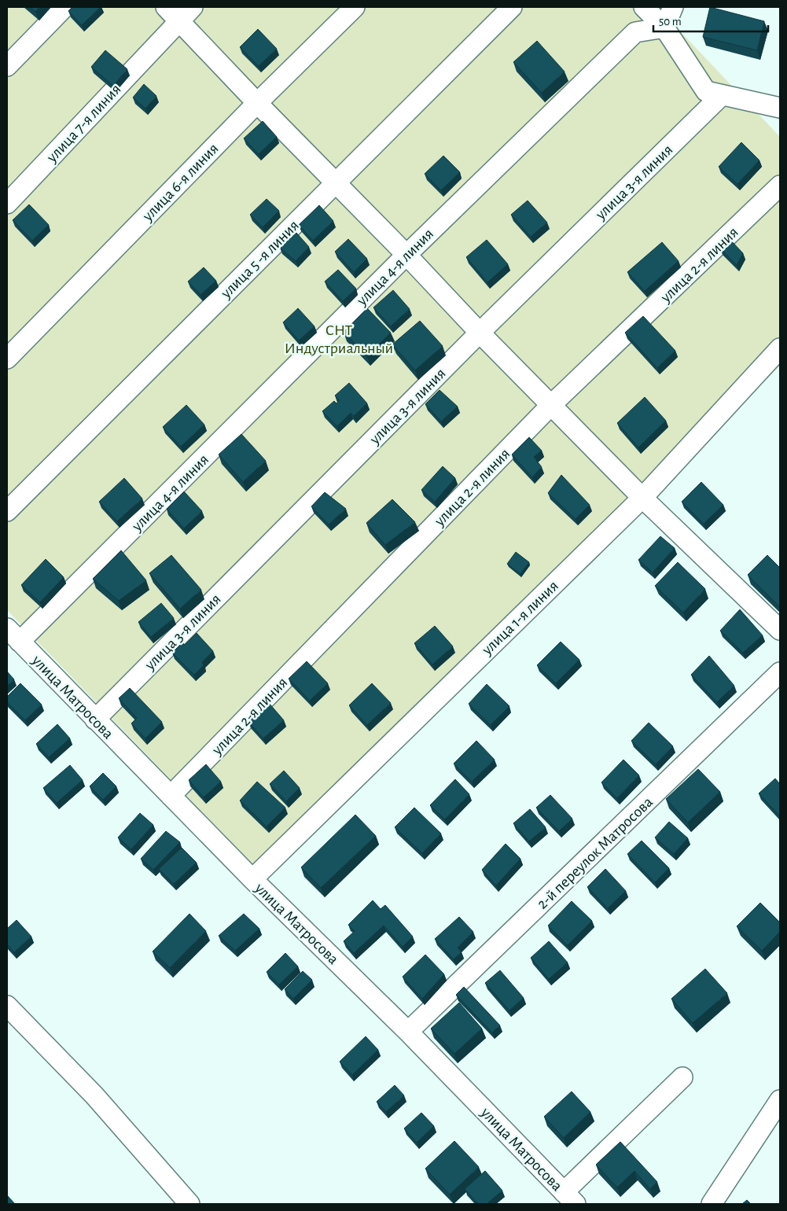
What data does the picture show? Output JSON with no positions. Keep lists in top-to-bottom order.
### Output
{
  "streets": {
    "street": [
      "улица 7-я линия",
      "улица 6-я линия",
      "улица 3-я линия",
      "улица 5 -я линия",
      "улица 2-я линия",
      "улица 4-я линия",
      "улица 1-я линия",
      "улица Матросова",
      "2-й переулок Матросова"
    ]
  },
  "crossings": [
    ["улица 3-я линия", "улица Матросова"],
    ["улица 2-я линия", "улица Матросова"],
    ["улица 4-я линия", "улица Матросова"],
    ["улица 1-я линия", "улица Матросова"],
    ["улица Матросова", "2-й переулок Матросова"]
  ],
  "parks": ["СНТ Индустриальный"],
  "scale_bar": "50 m"
}
